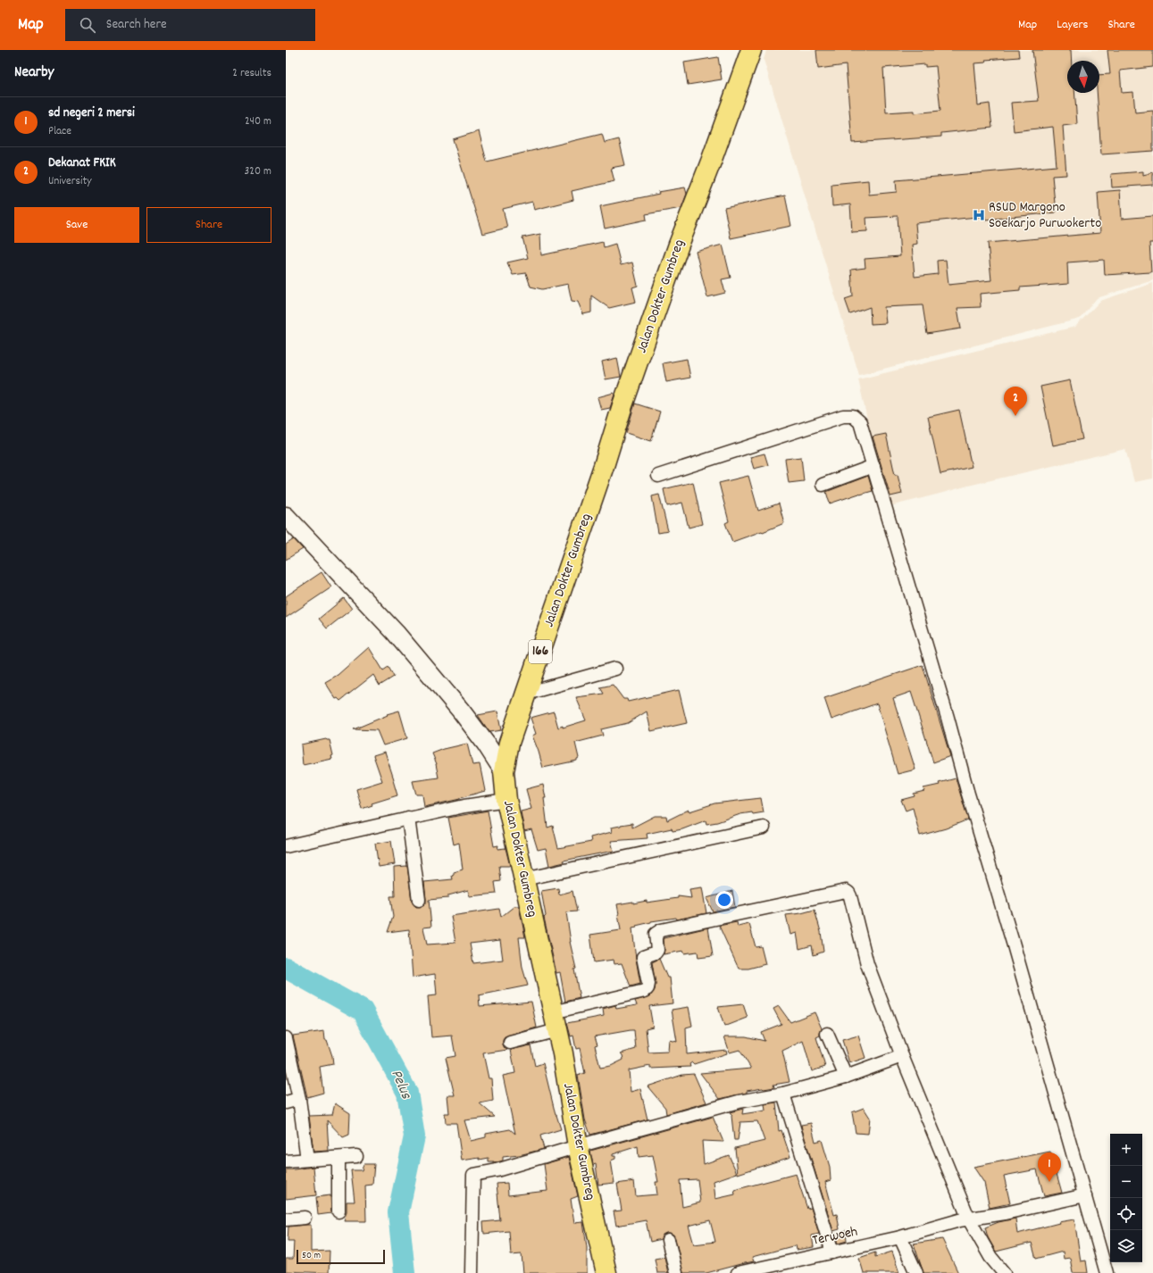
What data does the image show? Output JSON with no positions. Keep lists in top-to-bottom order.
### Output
{
  "streets": {
    "main road": ["Jalan Dokter Gumbreg", "166"],
    "street": ["Terwoeh"]
  },
  "water": ["Pelus"],
  "places": {
    "hospital": ["RSUD Margono Soekarjo Purwokerto"]
  },
  "scale_bar": "50 m",
  "north": "bottom",
  "page": {
    "header": "Map",
    "search": "Search here",
    "nav": ["Map", "Layers", "Share"],
    "heading": ["Nearby", "2 results"],
    "list": [
      {
        "mark": "1",
        "name": "sd negeri 2 mersi",
        "note": "Place",
        "value": "240 m"
      },
      {
        "mark": "2",
        "name": "Dekanat FKIK",
        "note": "University",
        "value": "320 m"
      }
    ],
    "buttons": ["Save", "Share"],
    "pins": ["2", "1"],
    "map_buttons": ["+", "−"],
    "scale": "50 m"
  }
}
